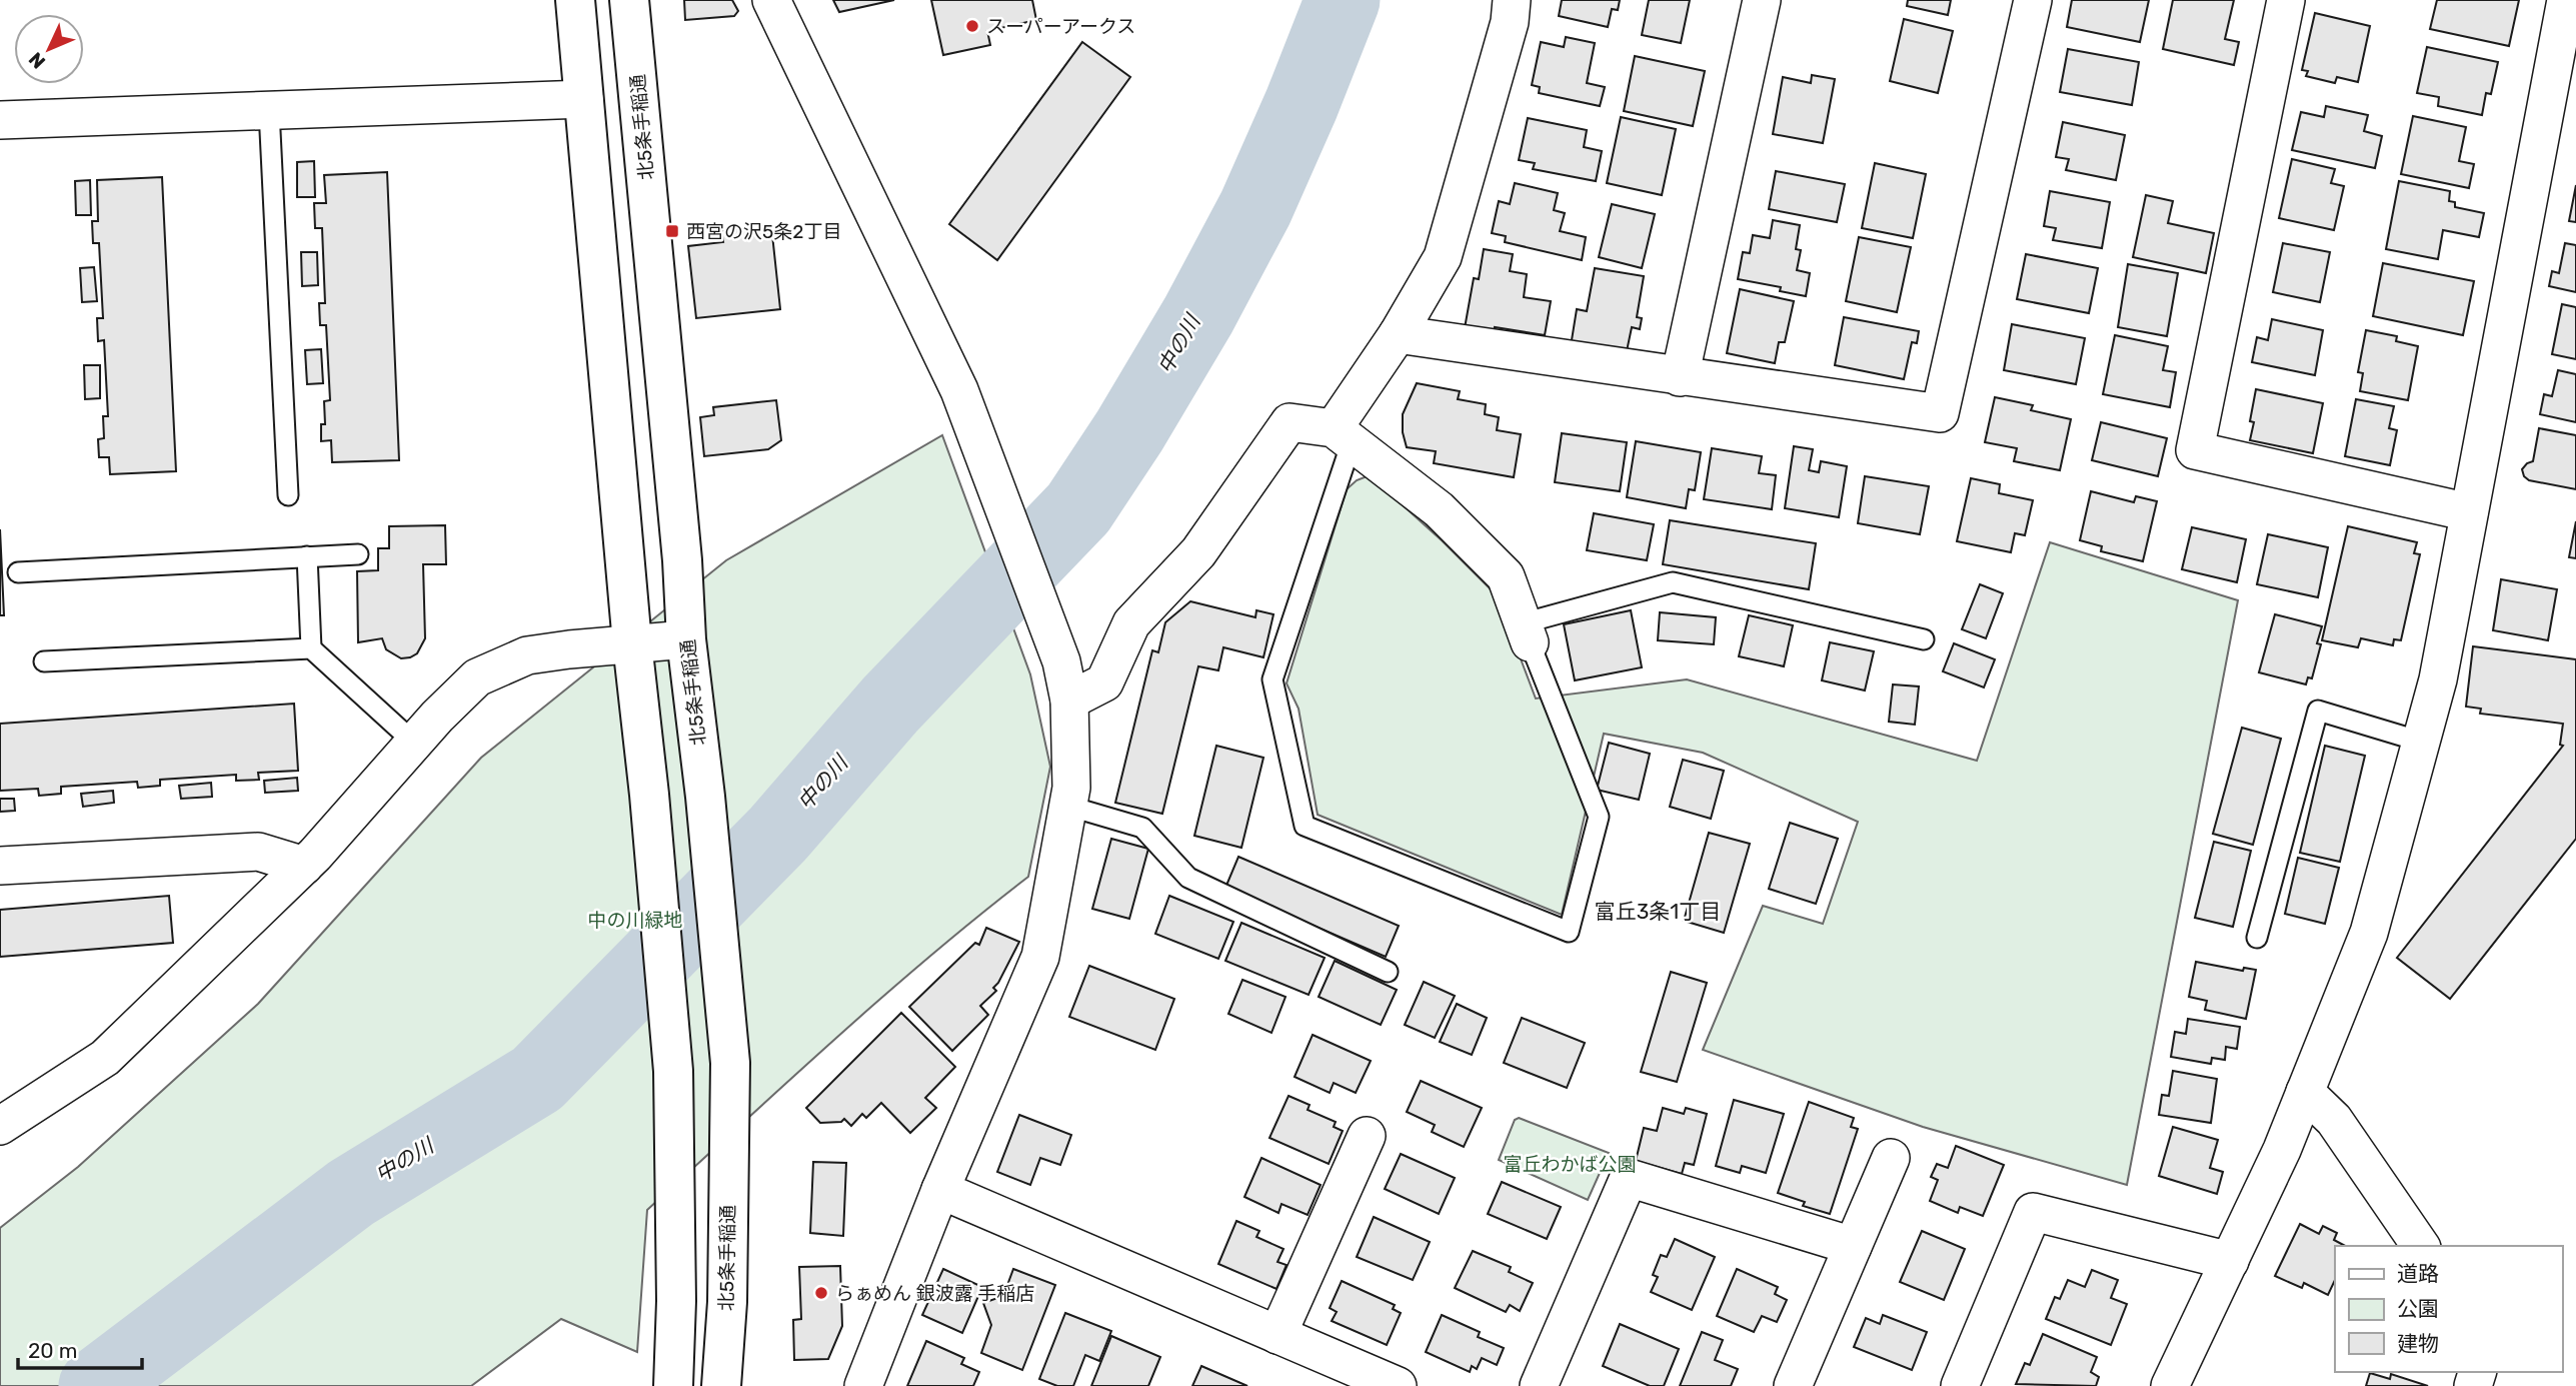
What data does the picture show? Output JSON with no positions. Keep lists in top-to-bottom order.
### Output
{
  "streets": {
    "highway": ["北5条手稲通"]
  },
  "districts": ["富丘3条1丁目"],
  "water": ["中の川"],
  "parks": ["中の川緑地", "富丘わかば公園"],
  "places": {
    "other": ["スーパーアークス", "らぁめん 銀波露 手稲店"],
    "transit": ["西宮の沢5条2丁目"]
  },
  "legend": ["道路", "公園", "建物"],
  "scale_bar": "20 m",
  "north": "bottom left"
}
